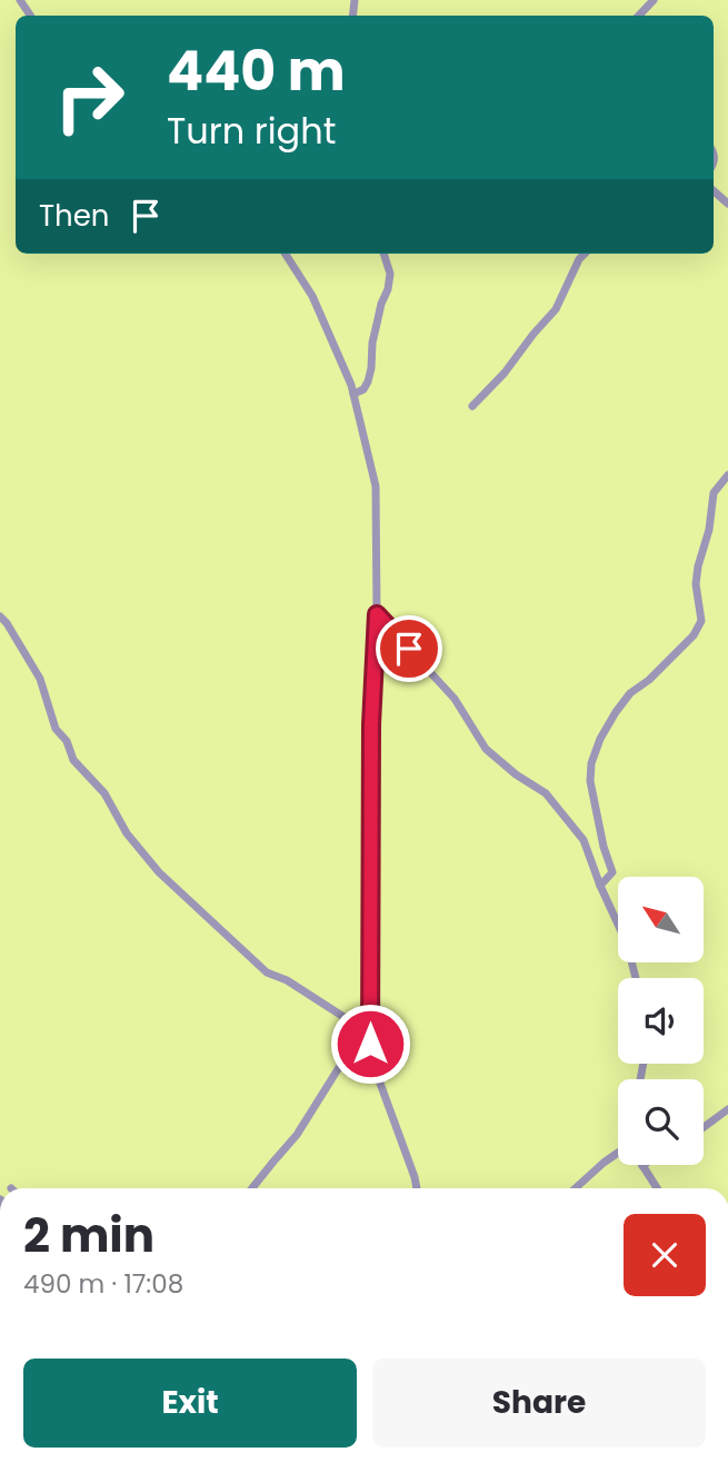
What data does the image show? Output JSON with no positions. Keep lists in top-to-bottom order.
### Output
{
  "north": "top left",
  "page": {
    "turn": ["440 m", "Turn right"],
    "then": "Then",
    "heading": ["2 min", "490 m · 17:08"],
    "buttons": ["Exit", "Share"]
  }
}
